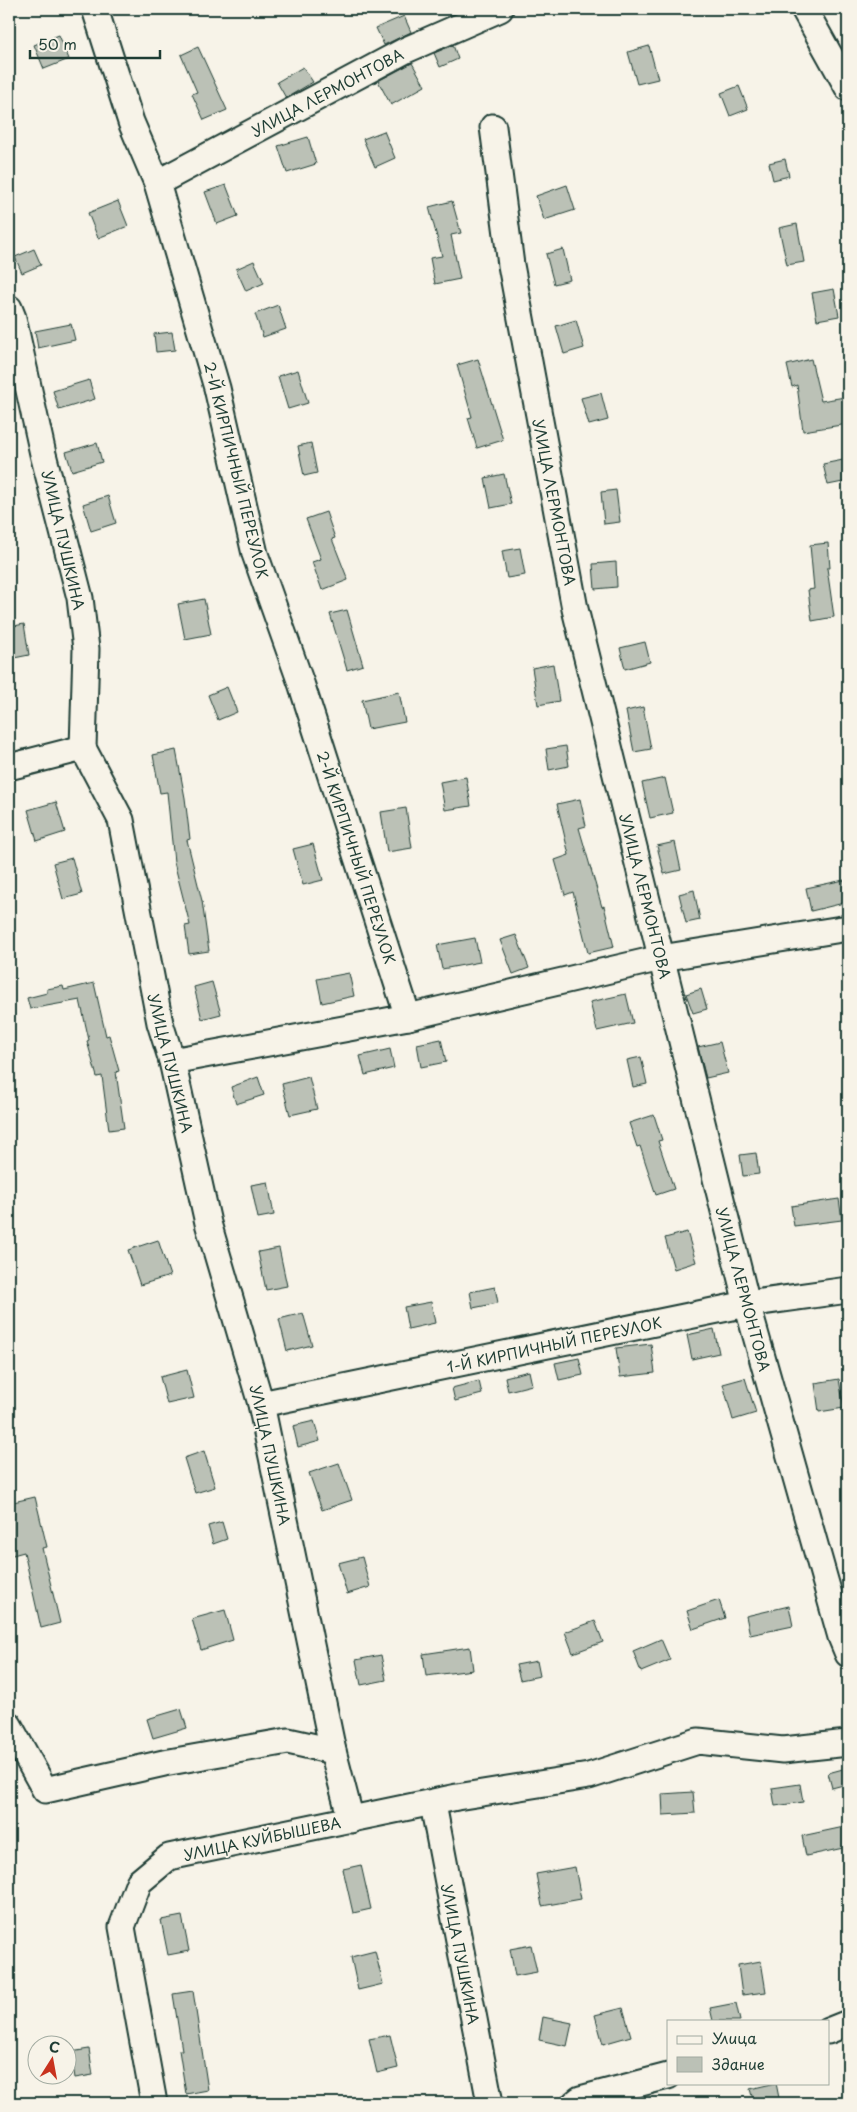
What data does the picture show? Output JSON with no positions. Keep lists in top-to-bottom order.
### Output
{
  "streets": {
    "street": [
      "УЛИЦА ЛЕРМОНТОВА",
      "2-Й КИРПИЧНЫЙ ПЕРЕУЛОК",
      "УЛИЦА ПУШКИНА",
      "1-Й КИРПИЧНЫЙ ПЕРЕУЛОК",
      "УЛИЦА КУЙБЫШЕВА"
    ]
  },
  "crossings": [
    ["УЛИЦА ЛЕРМОНТОВА", "2-Й КИРПИЧНЫЙ ПЕРЕУЛОК"],
    ["УЛИЦА ЛЕРМОНТОВА", "1-Й КИРПИЧНЫЙ ПЕРЕУЛОК"],
    ["УЛИЦА ПУШКИНА", "1-Й КИРПИЧНЫЙ ПЕРЕУЛОК"],
    ["УЛИЦА ПУШКИНА", "УЛИЦА КУЙБЫШЕВА"]
  ],
  "legend": ["Улица", "Здание"],
  "scale_bar": "50 m",
  "north": "top"
}
